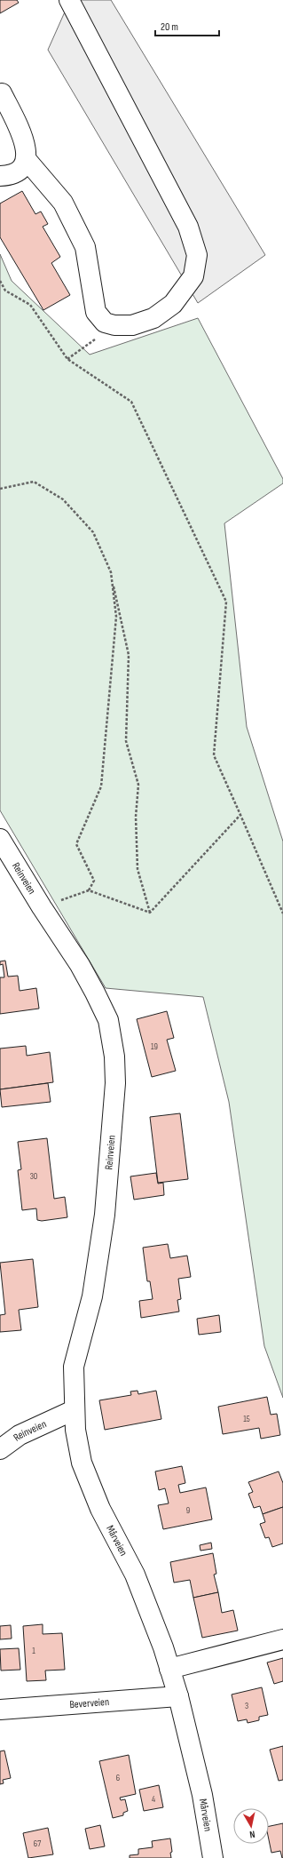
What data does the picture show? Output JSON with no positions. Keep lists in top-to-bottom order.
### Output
{
  "streets": {
    "street": ["Reinveien", "Mårveien", "Beverveien"]
  },
  "crossings": [
    ["Reinveien", "Mårveien"],
    ["Mårveien", "Beverveien"]
  ],
  "house_numbers": [
    "19",
    "30",
    "15",
    "9",
    "1",
    "3",
    "6",
    "4",
    "67"
  ],
  "scale_bar": "20 m",
  "north": "bottom"
}
